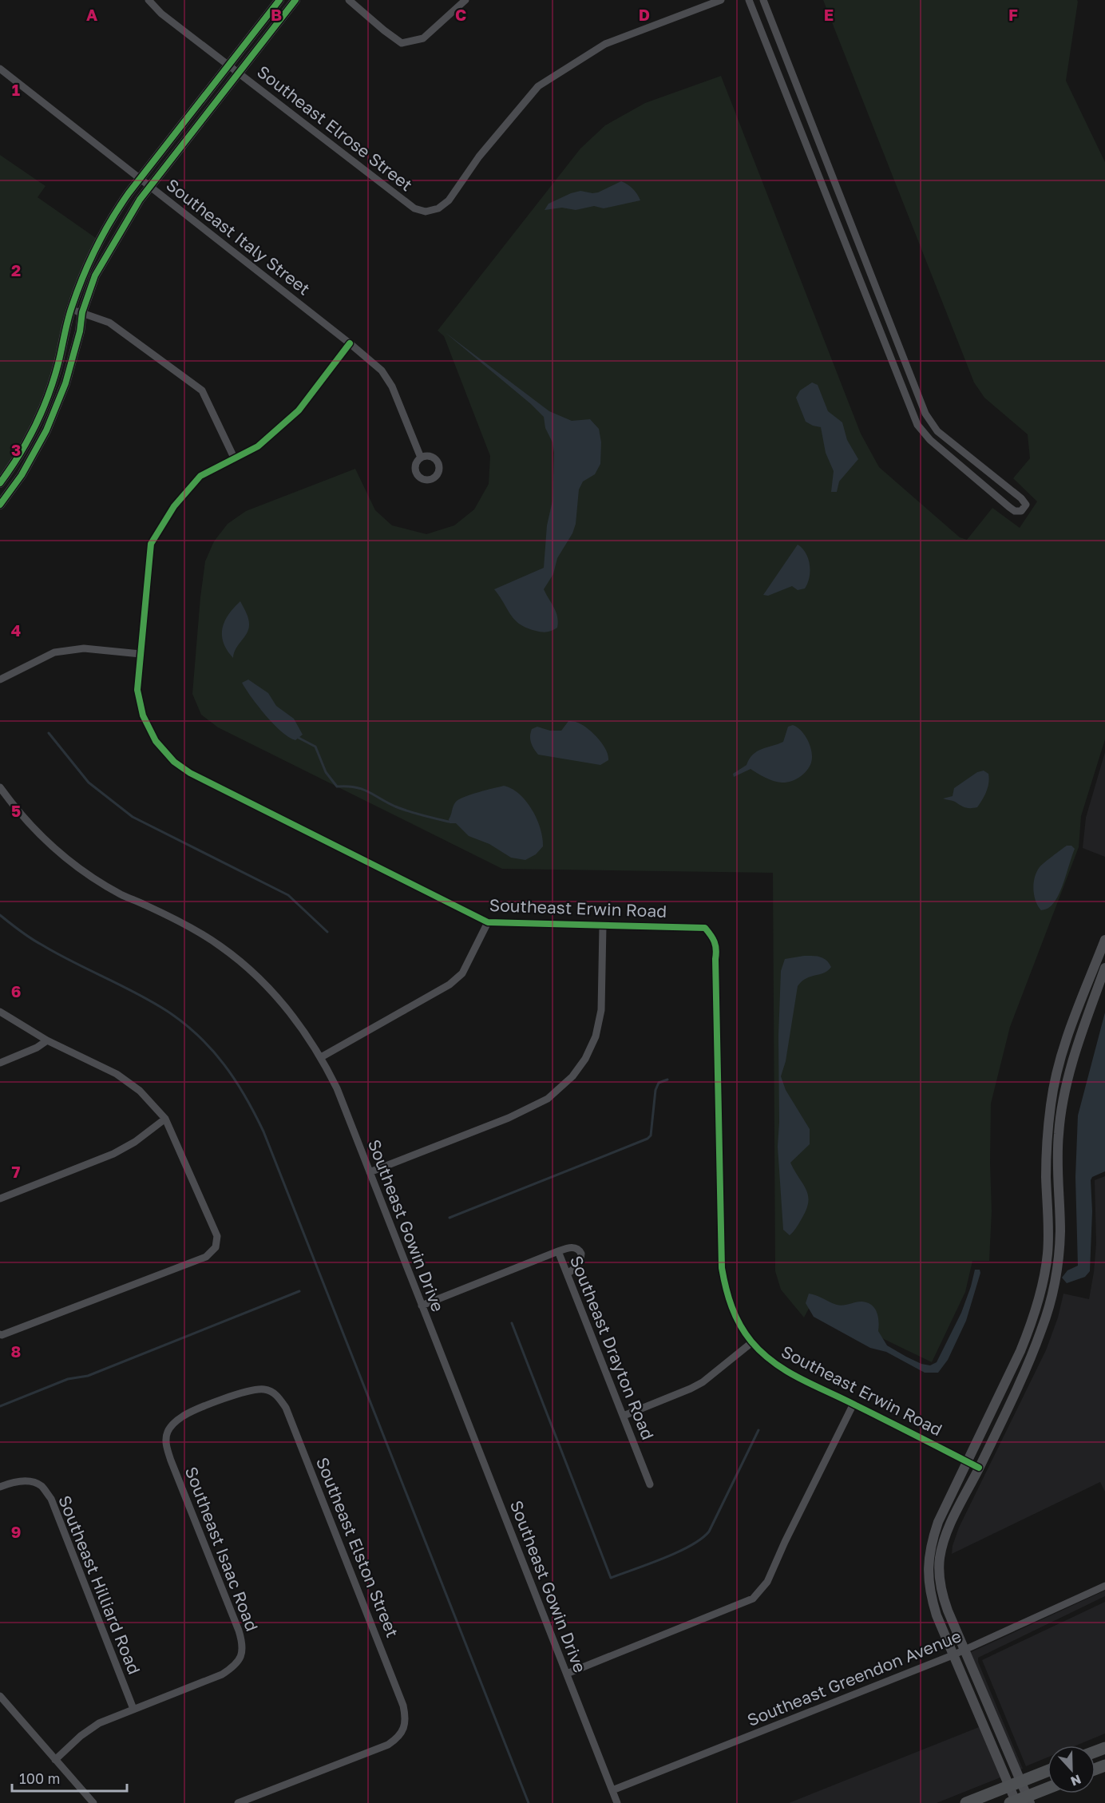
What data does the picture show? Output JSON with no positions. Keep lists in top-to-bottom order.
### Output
{
  "streets": {
    "street": [
      "Southeast Elrose Street",
      "Southeast Italy Street",
      "Southeast Erwin Road",
      "Southeast Gowin Drive",
      "Southeast Drayton Road",
      "Southeast Elston Street",
      "Southeast Isaac Road",
      "Southeast Hilliard Road",
      "Southeast Greendon Avenue"
    ]
  },
  "crossings": [
    ["Southeast Italy Street", "Southeast Erwin Road"],
    ["Southeast Gowin Drive", "Southeast Drayton Road"],
    ["Southeast Gowin Drive", "Southeast Greendon Avenue"],
    ["Southeast Elston Street", "Southeast Isaac Road"],
    ["Southeast Isaac Road", "Southeast Hilliard Road"]
  ],
  "scale_bar": "100 m",
  "north": "bottom",
  "grid": {
    "columns": [
      "A",
      "B",
      "C",
      "D",
      "E",
      "F"
    ],
    "rows": [
      "1",
      "2",
      "3",
      "4",
      "5",
      "6",
      "7",
      "8",
      "9"
    ]
  }
}
